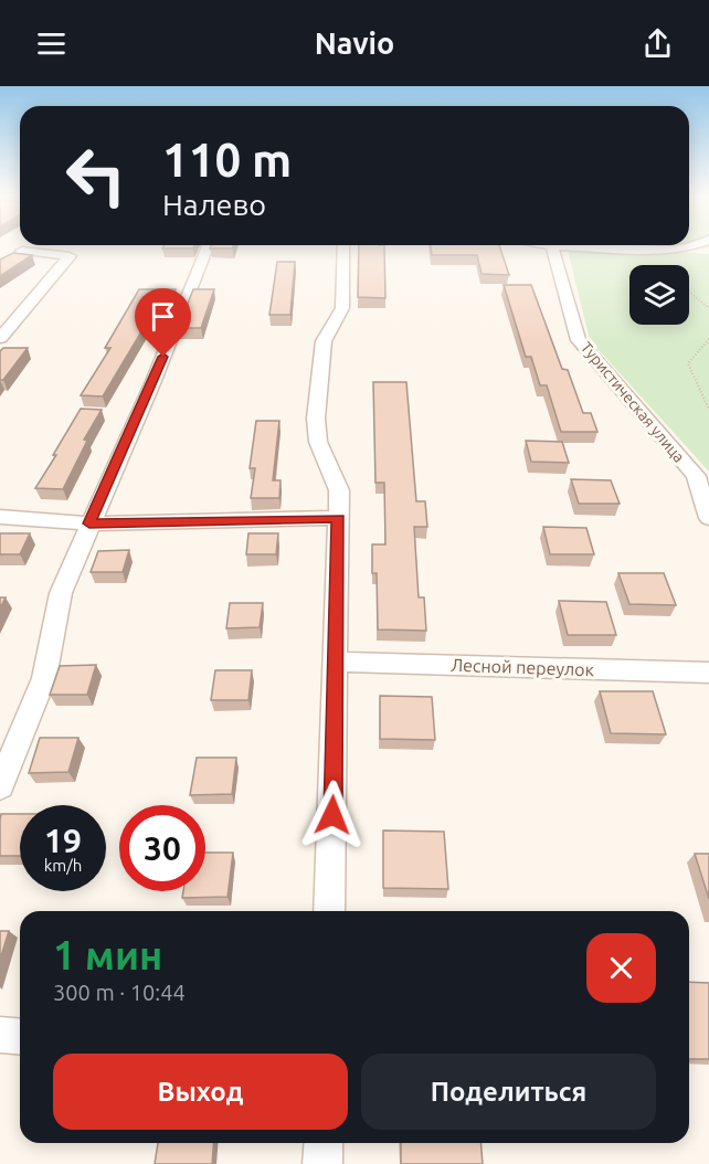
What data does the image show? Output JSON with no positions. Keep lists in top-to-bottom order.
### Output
{
  "streets": {
    "street": ["Туристическая улица", "Лесной переулок"]
  },
  "page": {
    "header": "Navio",
    "turn": ["110 m", "Налево"],
    "speed": "19 km/h",
    "limit": "30",
    "heading": ["1 мин", "300 m · 10:44"],
    "buttons": ["Выход", "Поделиться"]
  }
}
